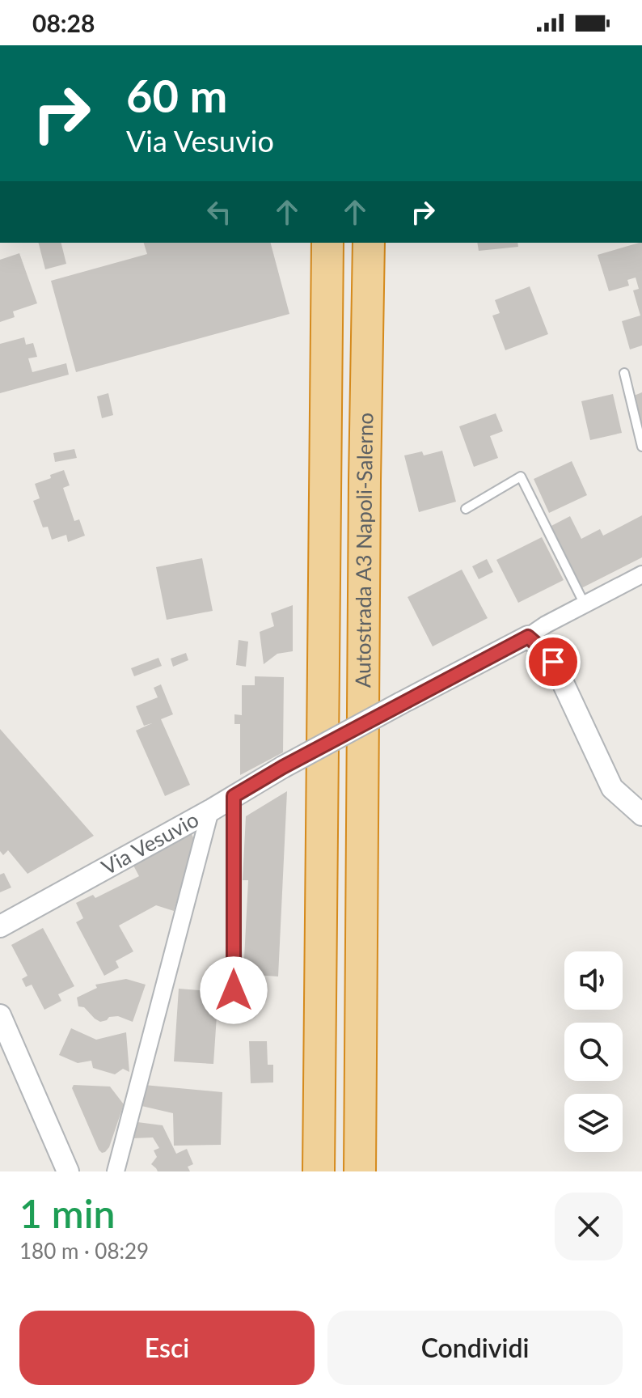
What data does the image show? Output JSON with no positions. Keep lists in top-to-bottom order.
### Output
{
  "streets": {
    "highway": ["Autostrada A3 Napoli-Salerno"],
    "street": ["Via Vesuvio"]
  },
  "page": {
    "status": "08:28",
    "turn": ["60 m", "Via Vesuvio"],
    "heading": ["1 min", "180 m · 08:29"],
    "buttons": ["Esci", "Condividi"]
  }
}
